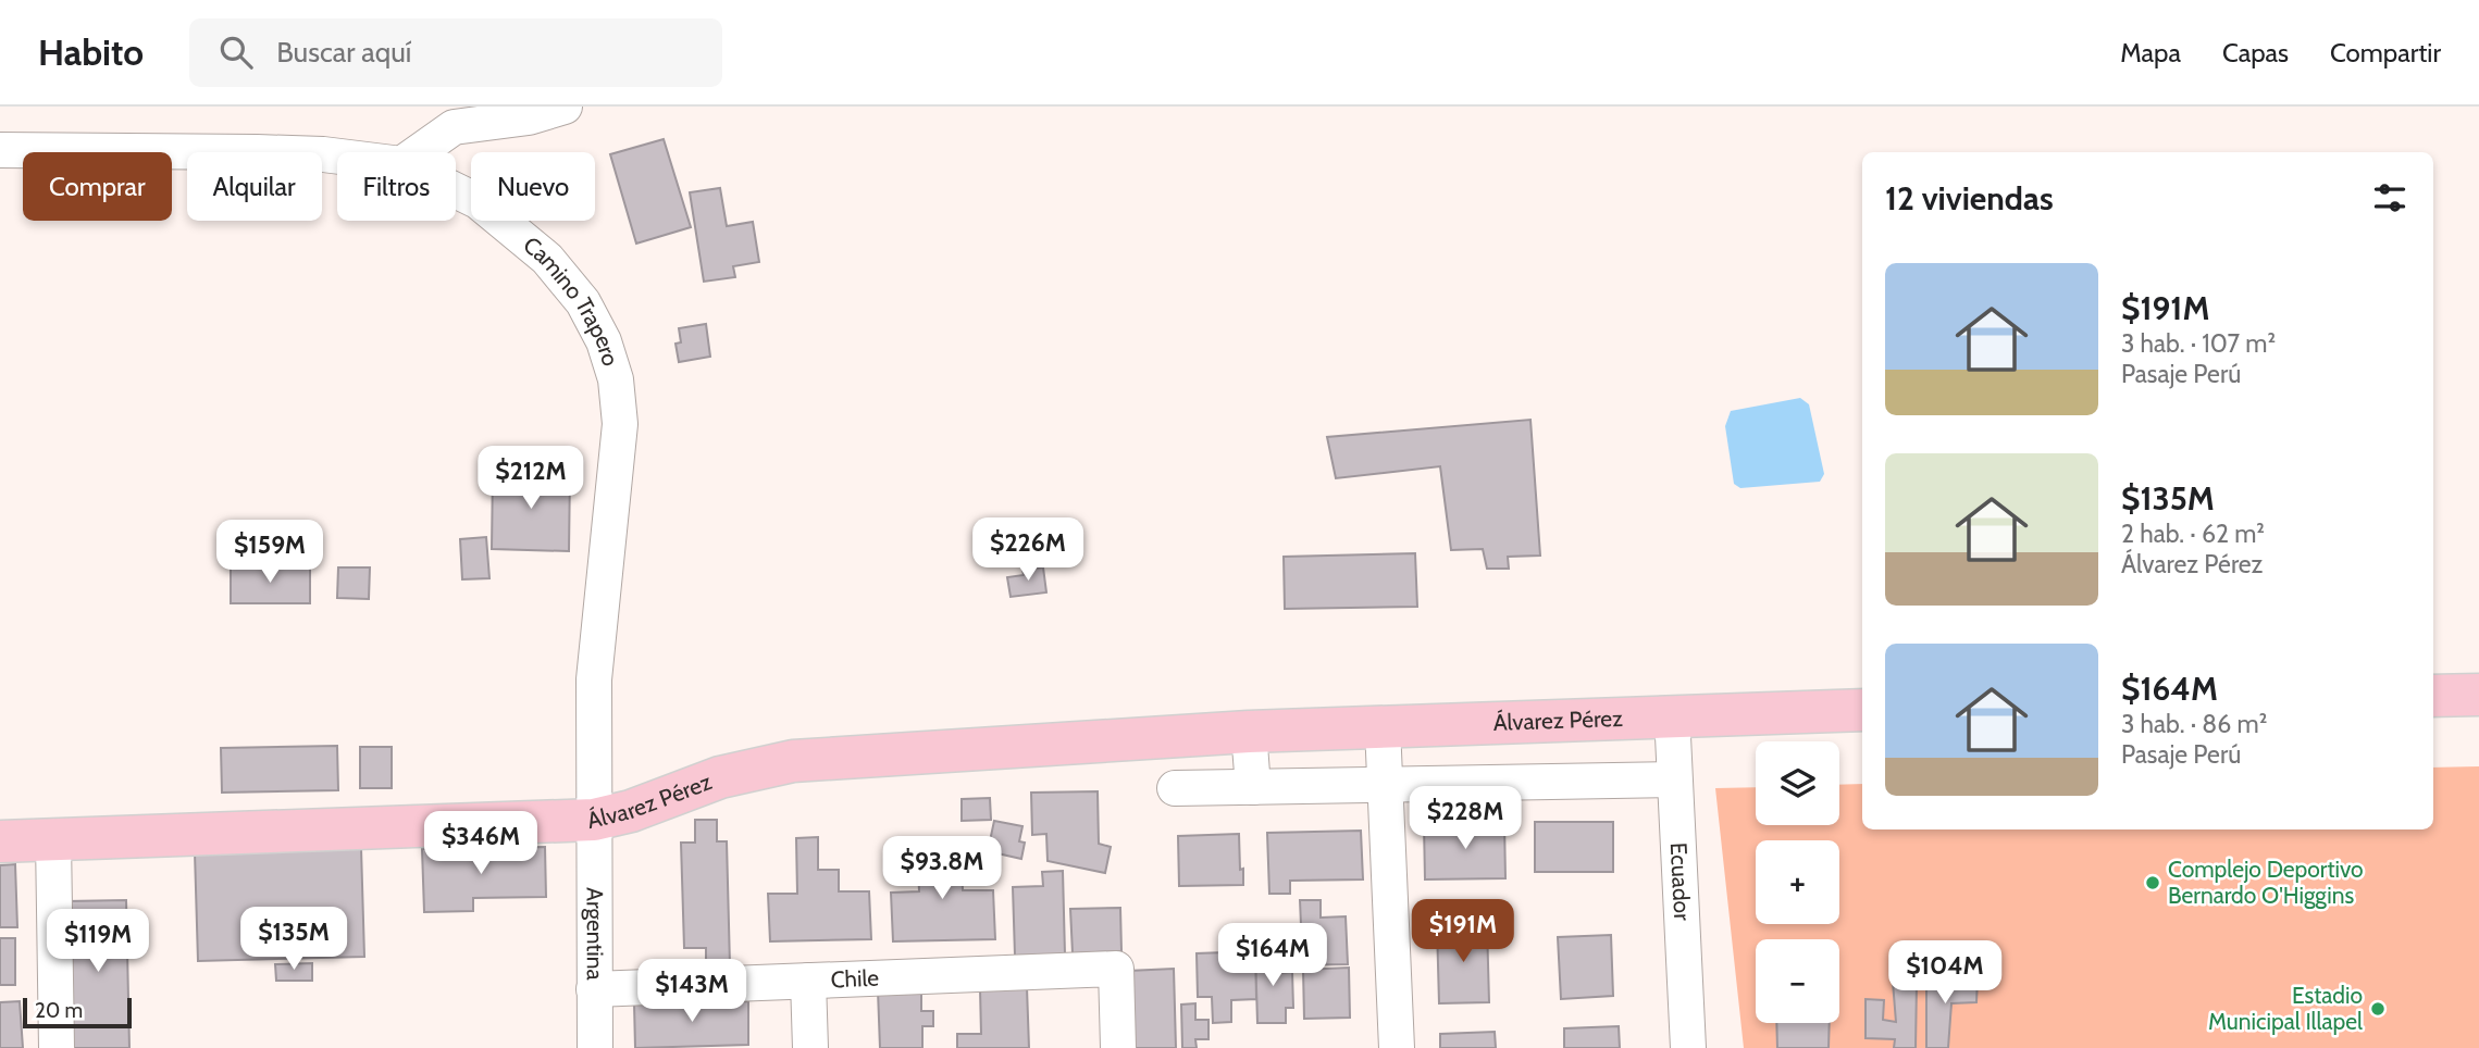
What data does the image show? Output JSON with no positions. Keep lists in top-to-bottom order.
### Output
{
  "streets": {
    "main road": ["Álvarez Pérez"],
    "street": [
      "Camino Trapero",
      "Ecuador",
      "Argentina",
      "Chile"
    ]
  },
  "crossings": [
    ["Camino Trapero", "Álvarez Pérez"],
    ["Camino Trapero", "Argentina"],
    ["Álvarez Pérez", "Ecuador"],
    ["Álvarez Pérez", "Argentina"],
    ["Argentina", "Chile"]
  ],
  "places": ["Complejo Deportivo Bernardo O'Higgins", "Estadio Municipal Illapel"],
  "scale_bar": "20 m",
  "page": {
    "header": "Habito",
    "search": "Buscar aquí",
    "nav": ["Mapa", "Capas", "Compartir"],
    "chip": [
      "Comprar",
      "Alquilar",
      "Filtros",
      "Nuevo"
    ],
    "heading": "12 viviendas",
    "list": [
      {
        "name": "$191M",
        "note": "3 hab. · 107 m² · Pasaje Perú"
      },
      {
        "name": "$135M",
        "note": "2 hab. · 62 m² · Álvarez Pérez"
      },
      {
        "name": "$164M",
        "note": "3 hab. · 86 m² · Pasaje Perú"
      }
    ],
    "price": [
      "$212M",
      "$226M",
      "$159M",
      "$228M",
      "$346M",
      "$93.8M",
      "$191M",
      "$135M",
      "$119M",
      "$164M",
      "$104M",
      "$143M"
    ],
    "map_buttons": ["+", "−"],
    "scale": "20 m"
  }
}
